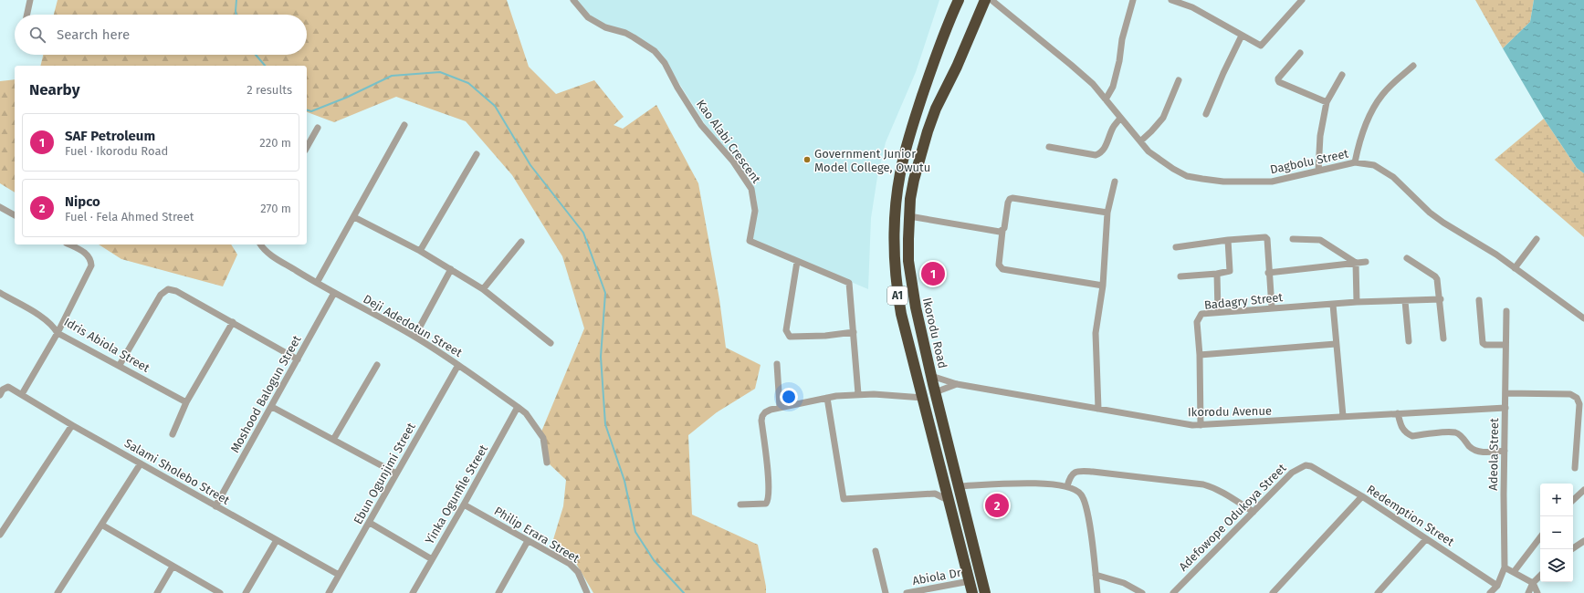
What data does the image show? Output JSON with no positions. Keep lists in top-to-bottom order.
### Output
{
  "streets": {
    "highway": ["A1", "Ikorodu Road"],
    "street": [
      "Kao Alabi Crescent",
      "Dagbolu Street",
      "Badagry Street",
      "Deji Adedotun Street",
      "Idris Abiola Street",
      "Moshood Balogun Street",
      "Ikorodu Avenue",
      "Adeola Street",
      "Salami Sholebo Street",
      "Ebun Ogunjimi Street",
      "Yinka Ogunfile Street",
      "Redemption Street",
      "Adefowope Odukoya Street",
      "Philip Erara Street",
      "Abiola Dr"
    ]
  },
  "crossings": [
    ["A1", "Abiola Dr"],
    ["Badagry Street", "Ikorodu Avenue"],
    ["Deji Adedotun Street", "Moshood Balogun Street"],
    ["Deji Adedotun Street", "Ebun Ogunjimi Street"],
    ["Deji Adedotun Street", "Yinka Ogunfile Street"],
    ["Ikorodu Road", "Ikorodu Avenue"],
    ["Moshood Balogun Street", "Salami Sholebo Street"],
    ["Ikorodu Avenue", "Adeola Street"],
    ["Adeola Street", "Redemption Street"],
    ["Salami Sholebo Street", "Ebun Ogunjimi Street"],
    ["Yinka Ogunfile Street", "Philip Erara Street"],
    ["Redemption Street", "Adefowope Odukoya Street"]
  ],
  "places": ["Government Junior Model College, Owutu"],
  "page": {
    "search": "Search here",
    "heading": ["Nearby", "2 results"],
    "list": [
      {
        "mark": "1",
        "name": "SAF Petroleum",
        "note": "Fuel · Ikorodu Road",
        "value": "220 m"
      },
      {
        "mark": "2",
        "name": "Nipco",
        "note": "Fuel · Fela Ahmed Street",
        "value": "270 m"
      }
    ],
    "pins": ["1", "2"],
    "map_buttons": ["+", "−"]
  }
}
